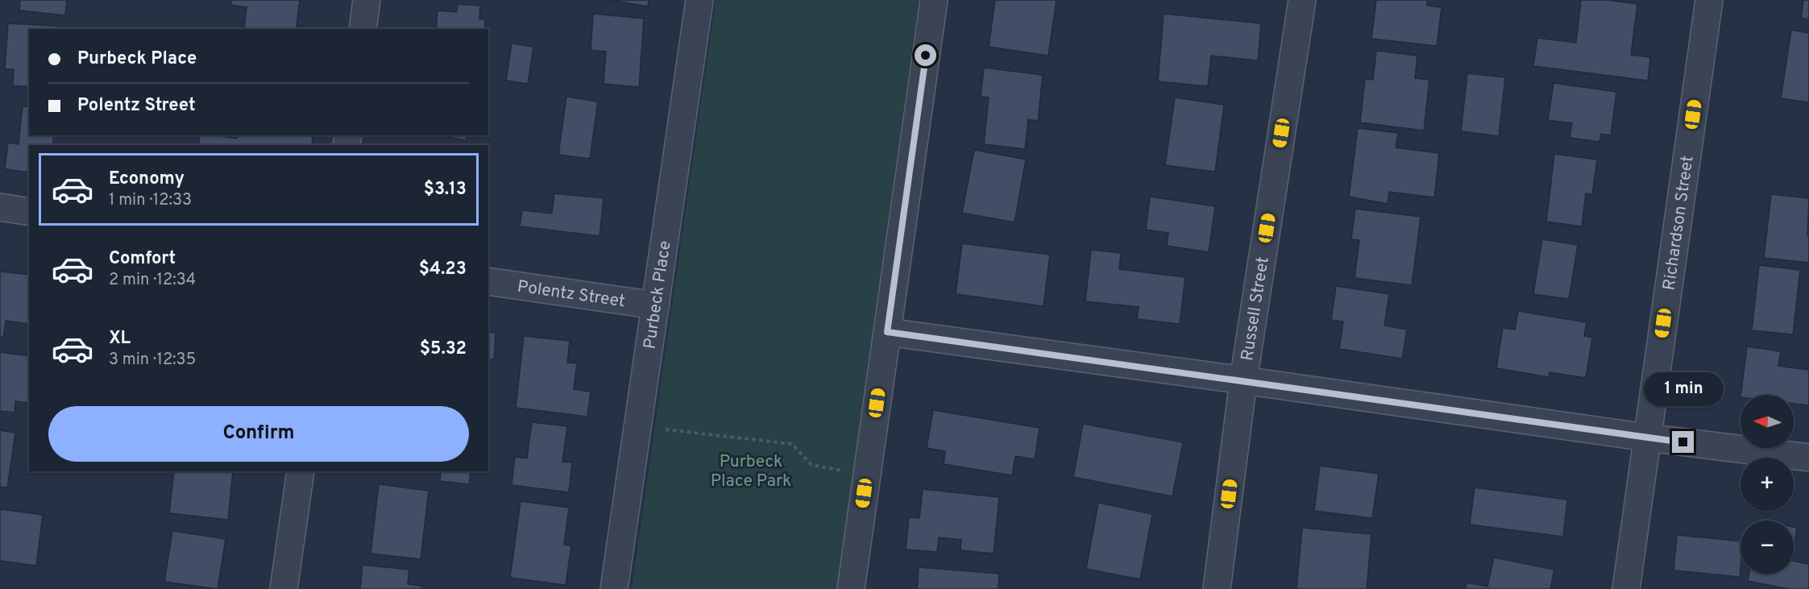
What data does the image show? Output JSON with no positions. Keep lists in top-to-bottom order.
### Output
{
  "streets": {
    "street": [
      "Richardson Street",
      "Polentz Street",
      "Purbeck Place",
      "Russell Street"
    ]
  },
  "crossings": [
    ["Polentz Street", "Purbeck Place"]
  ],
  "parks": ["Purbeck Place Park"],
  "north": "left",
  "page": {
    "banner": ["Purbeck Place", "Polentz Street"],
    "list": [
      {
        "name": "Economy",
        "note": "1 min · 12:33",
        "value": "$3.13"
      },
      {
        "name": "Comfort",
        "note": "2 min · 12:34",
        "value": "$4.23"
      },
      {
        "name": "XL",
        "note": "3 min · 12:35",
        "value": "$5.32"
      }
    ],
    "bubble": "1 min",
    "map_buttons": ["+", "−"],
    "buttons": "Confirm"
  }
}
